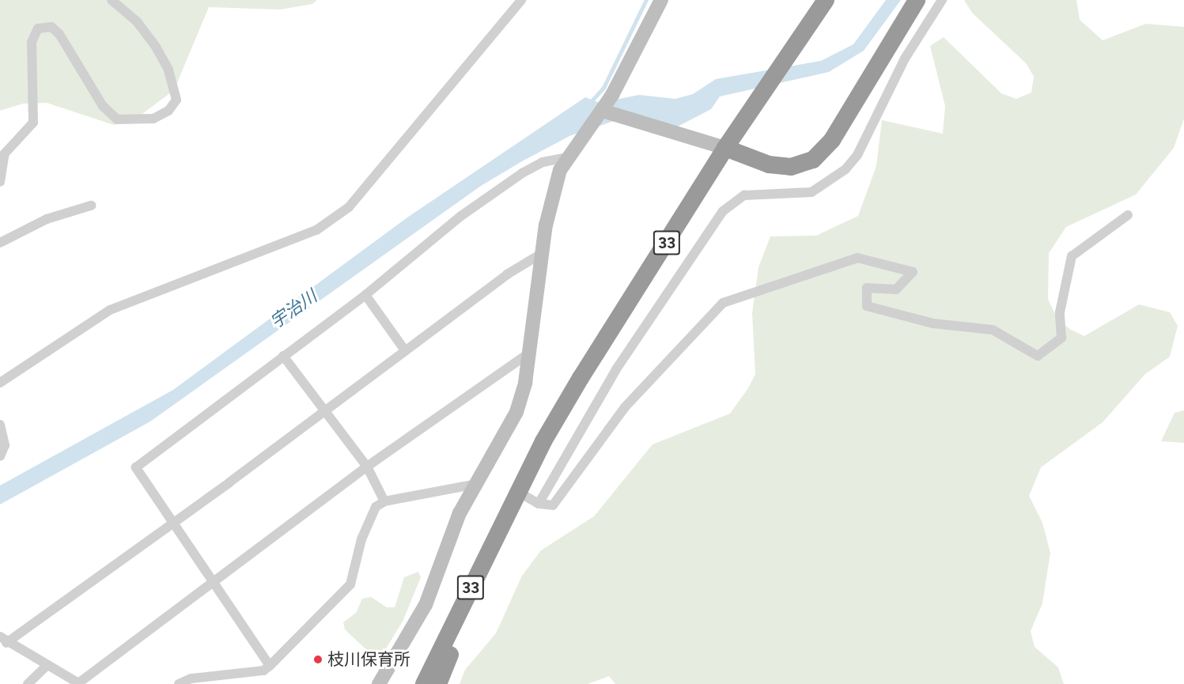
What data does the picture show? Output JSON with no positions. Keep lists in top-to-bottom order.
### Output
{
  "streets": {
    "highway": ["33"]
  },
  "water": ["宇治川"],
  "places": ["枝川保育所"]
}
